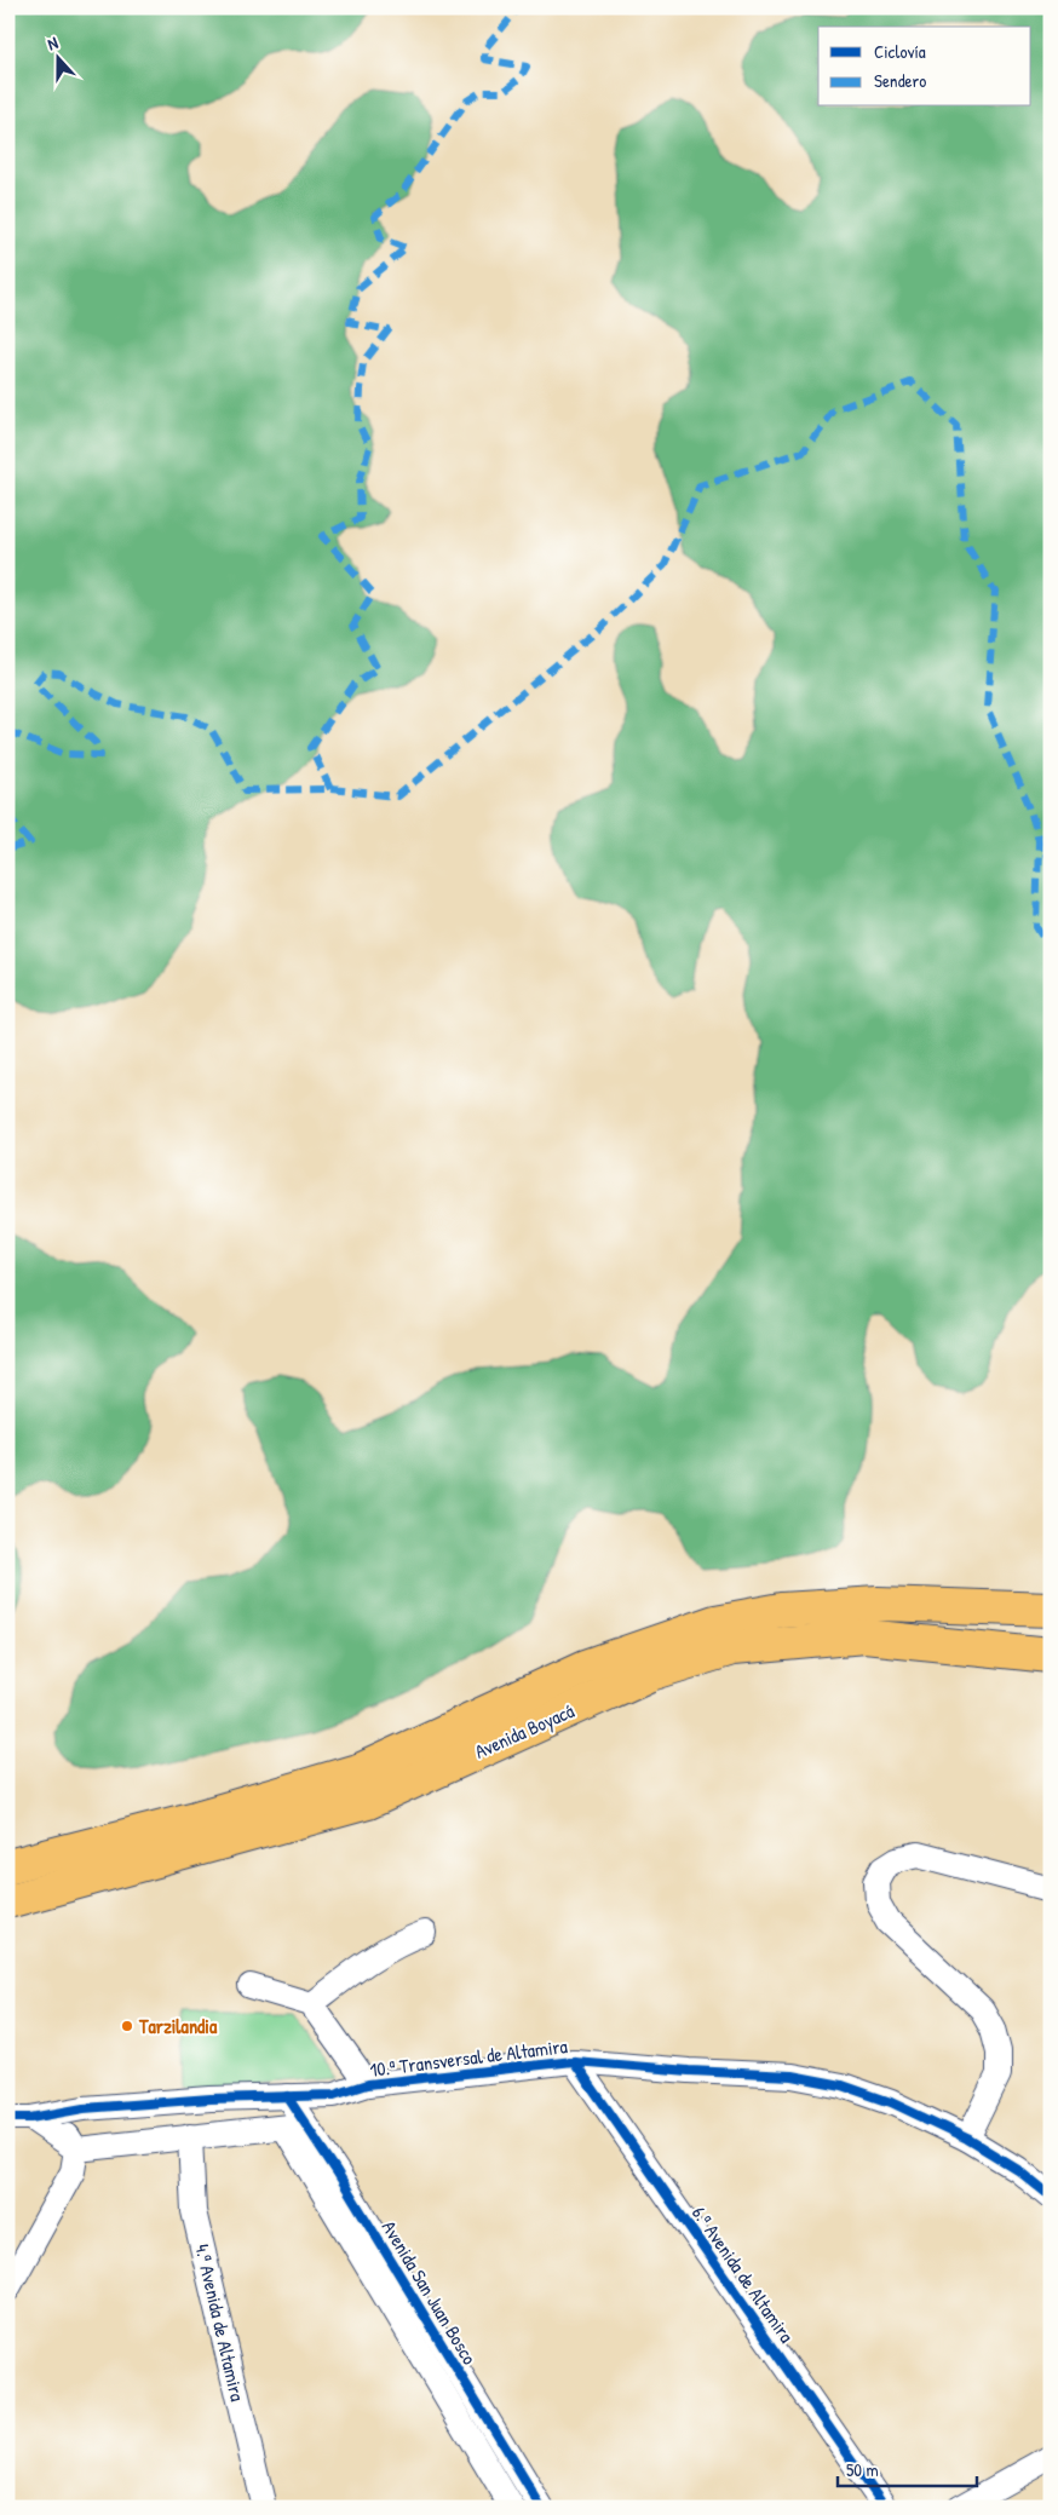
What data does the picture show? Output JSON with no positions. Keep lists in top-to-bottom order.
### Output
{
  "streets": {
    "highway": ["Avenida Boyacá"],
    "street": [
      "10.ª Transversal de Altamira",
      "6.ª Avenida de Altamira",
      "Avenida San Juan Bosco",
      "4.ª Avenida de Altamira"
    ]
  },
  "crossings": [
    ["10.ª Transversal de Altamira", "6.ª Avenida de Altamira"],
    ["10.ª Transversal de Altamira", "Avenida San Juan Bosco"]
  ],
  "places": ["Tarzilandia"],
  "legend": ["Ciclovía", "Sendero"],
  "scale_bar": "50 m",
  "north": "top"
}
